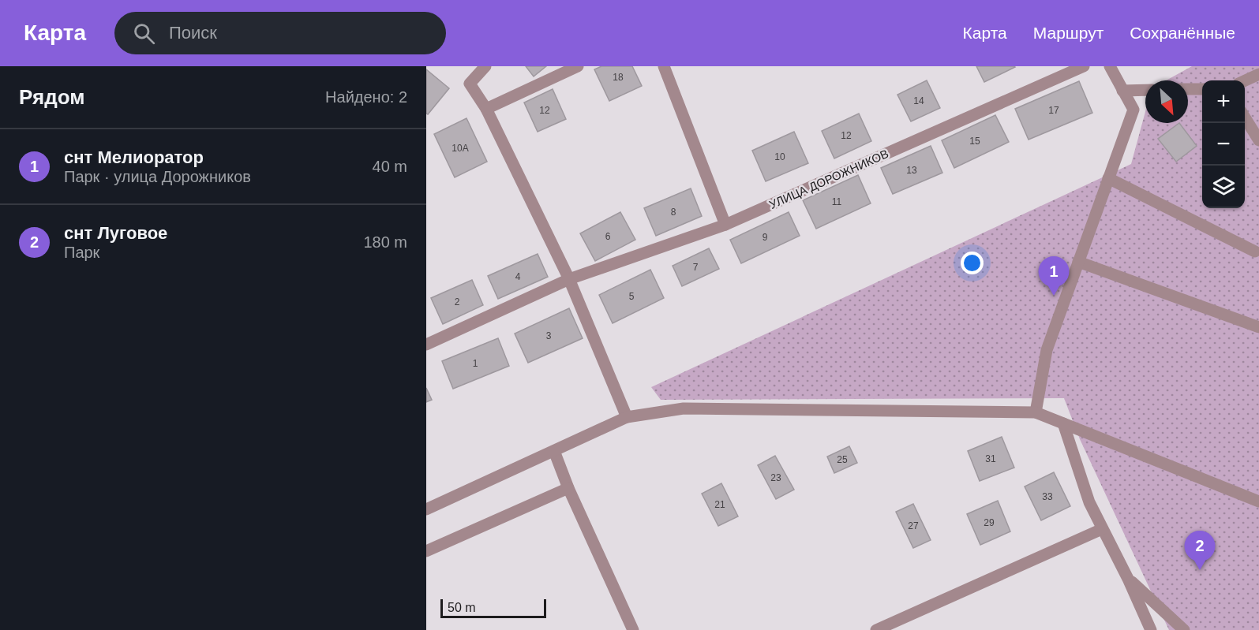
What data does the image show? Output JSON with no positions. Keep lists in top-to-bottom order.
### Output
{
  "streets": {
    "street": ["УЛИЦА ДОРОЖНИКОВ"]
  },
  "house_numbers": [
    "18",
    "14",
    "12",
    "17",
    "12",
    "15",
    "10А",
    "10",
    "13",
    "11",
    "8",
    "6",
    "9",
    "7",
    "4",
    "5",
    "2",
    "3",
    "1",
    "31",
    "25",
    "23",
    "33",
    "21",
    "29",
    "27"
  ],
  "scale_bar": "50 m",
  "north": "bottom right",
  "page": {
    "header": "Карта",
    "search": "Поиск",
    "nav": ["Карта", "Маршрут", "Сохранённые"],
    "heading": ["Рядом", "Найдено: 2"],
    "map_buttons": ["+", "−"],
    "list": [
      {
        "mark": "1",
        "name": "снт Мелиоратор",
        "note": "Парк · улица Дорожников",
        "value": "40 m"
      },
      {
        "mark": "2",
        "name": "снт Луговое",
        "note": "Парк",
        "value": "180 m"
      }
    ],
    "pins": ["1", "2"],
    "scale": "50 m"
  }
}
